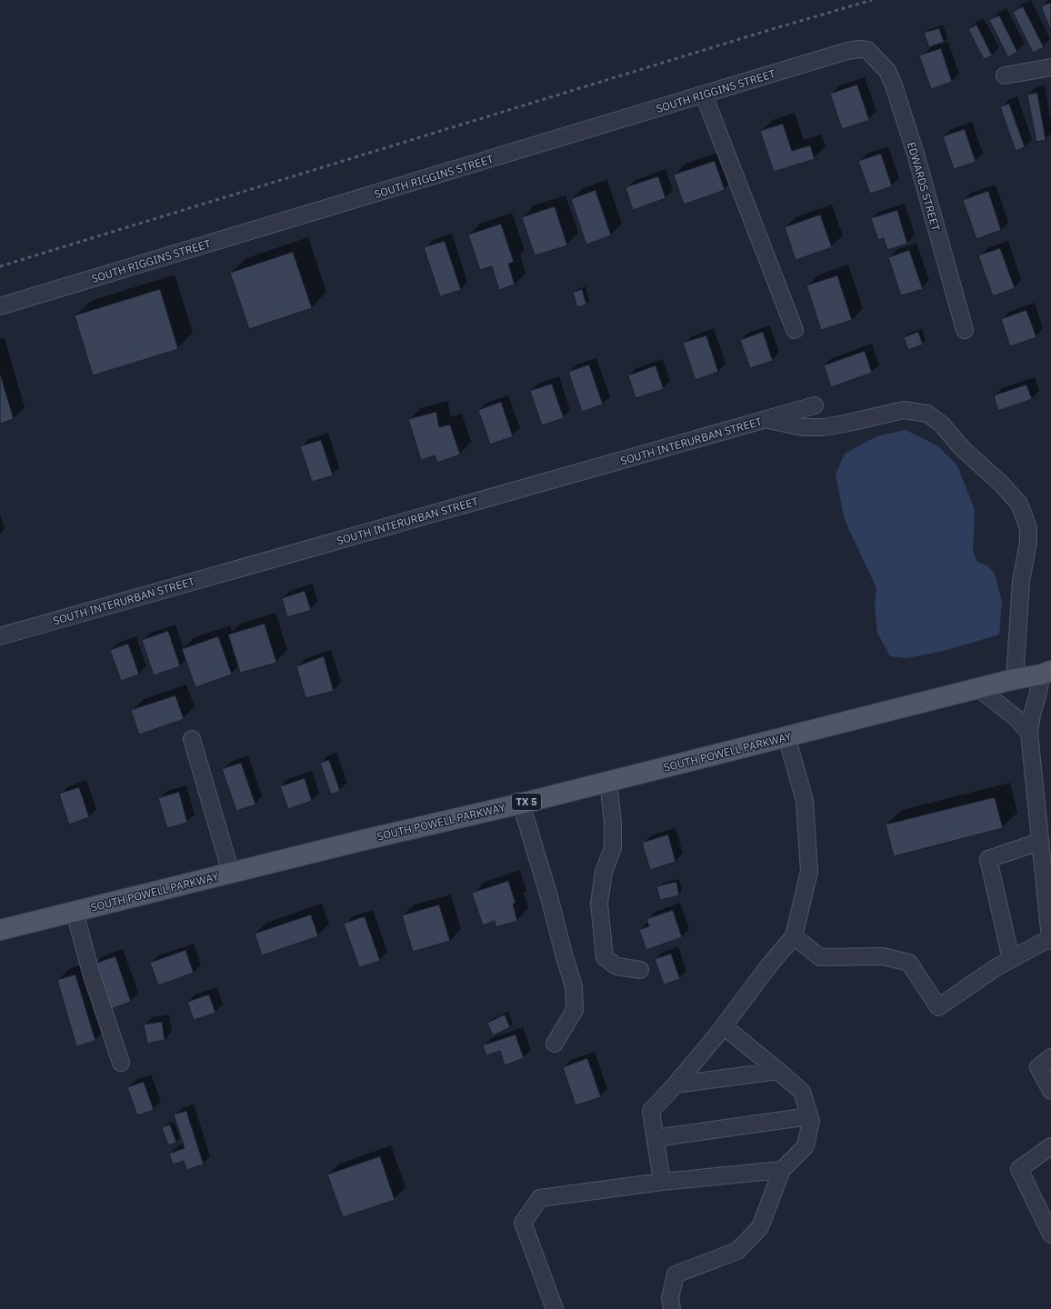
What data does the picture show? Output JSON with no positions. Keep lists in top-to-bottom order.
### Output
{
  "streets": {
    "main road": ["SOUTH POWELL PARKWAY", "TX 5"],
    "street": ["SOUTH RIGGINS STREET", "EDWARDS STREET", "SOUTH INTERURBAN STREET"]
  },
  "crossings": [
    ["SOUTH RIGGINS STREET", "EDWARDS STREET"]
  ]
}
